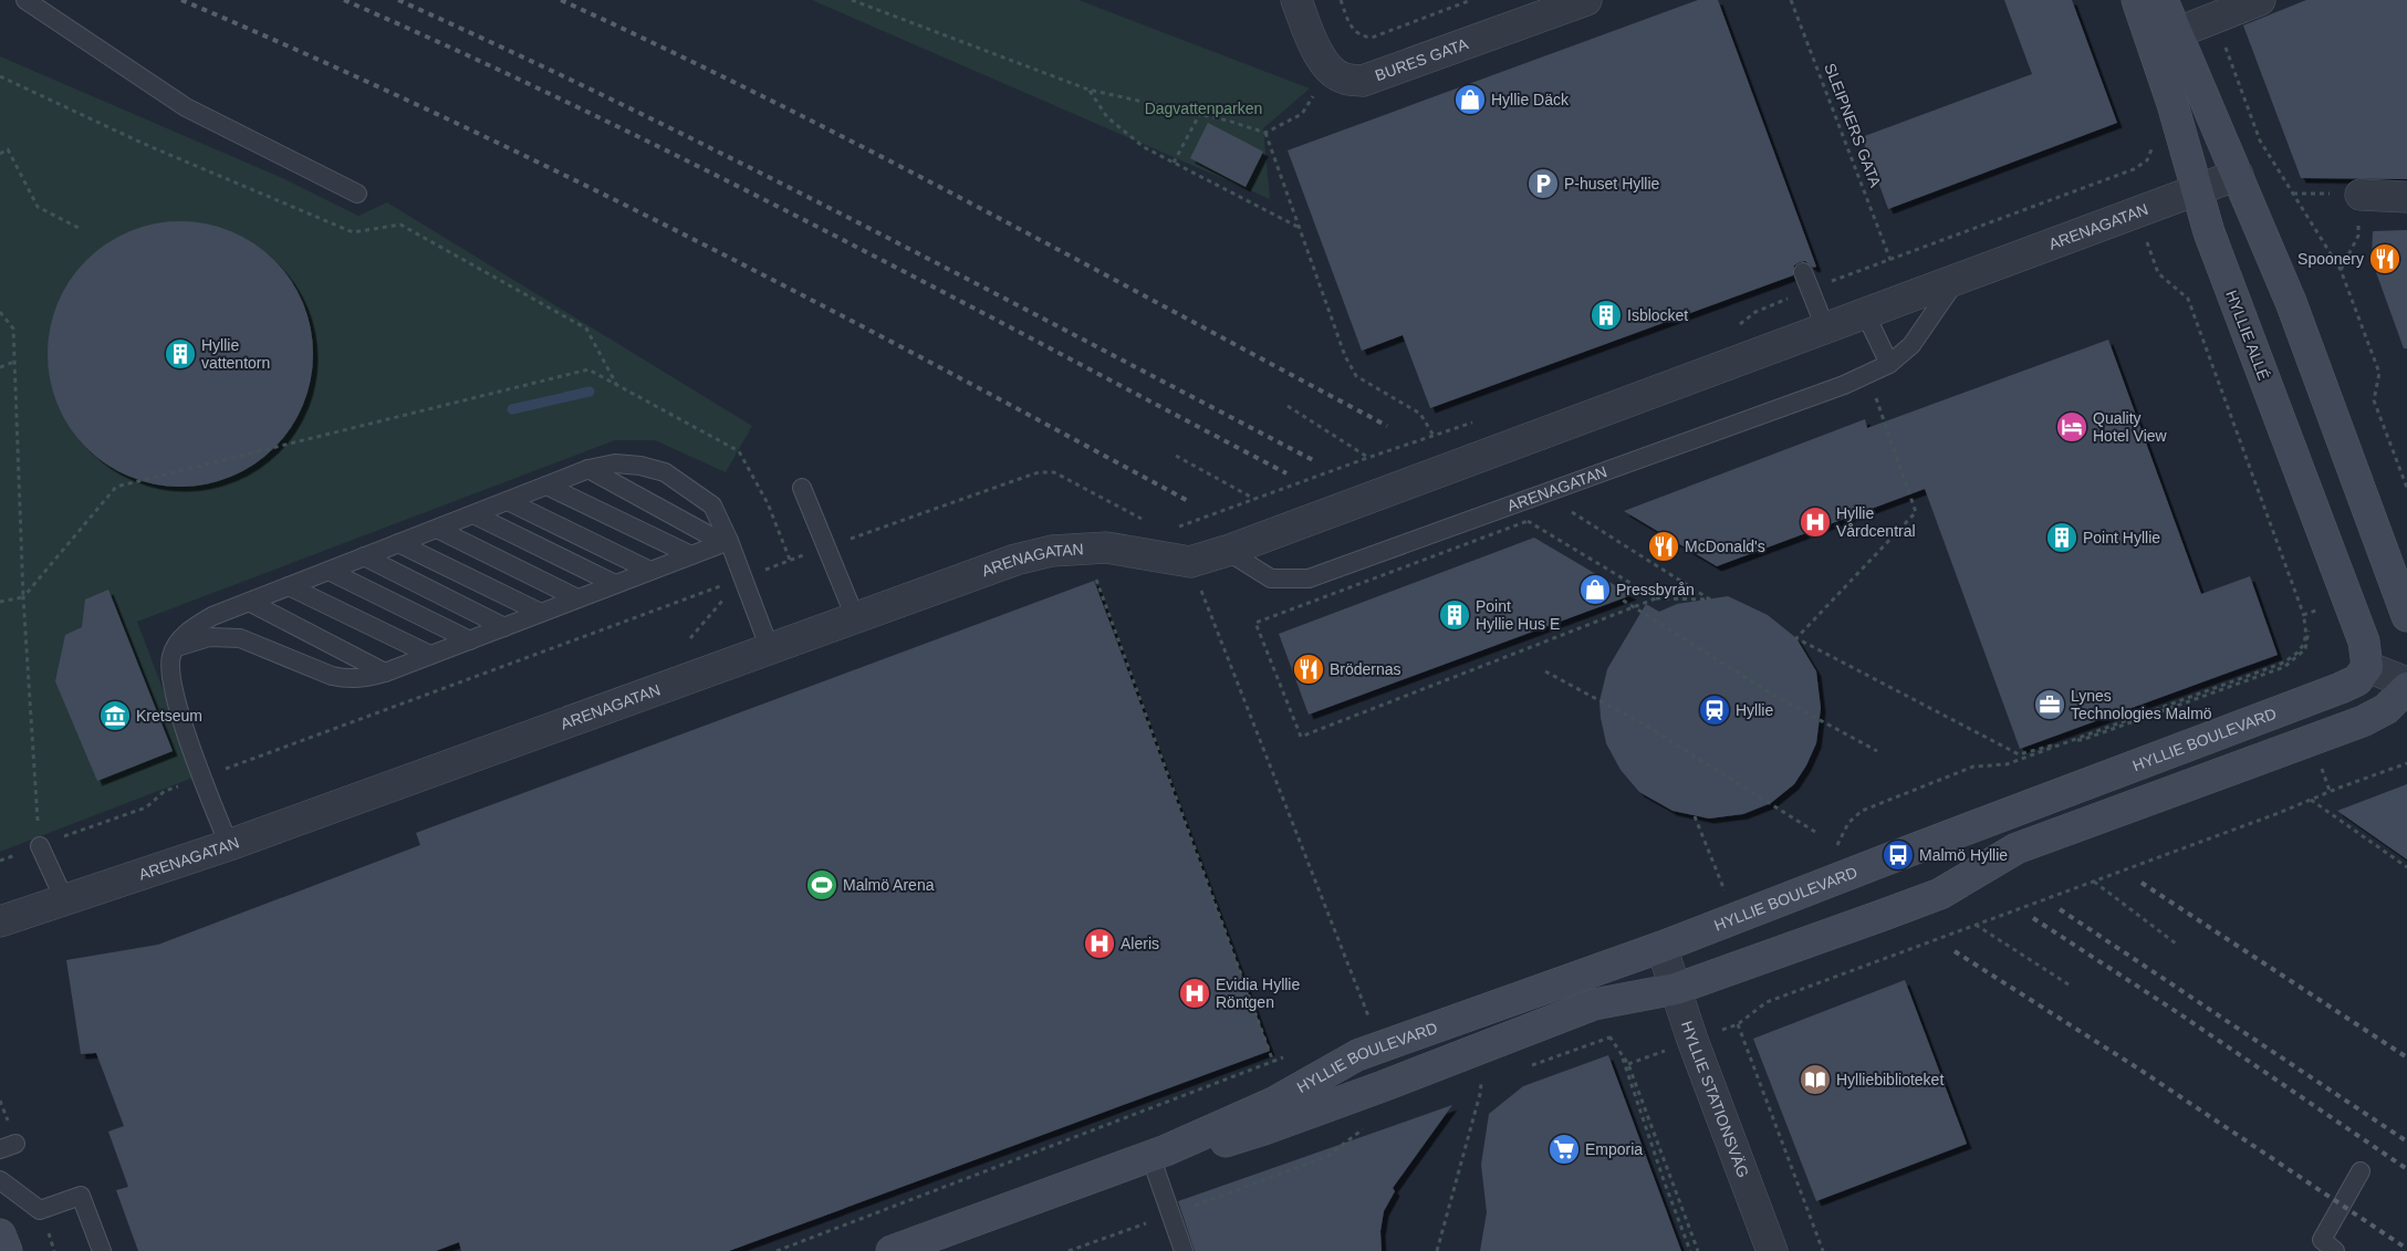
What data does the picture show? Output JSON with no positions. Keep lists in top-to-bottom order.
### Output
{
  "streets": {
    "street": [
      "BURES GATA",
      "ARENAGATAN",
      "HYLLIE ALLÉ",
      "HYLLIE BOULEVARD",
      "HYLLIE STATIONSVÄG"
    ],
    "path": ["SLEIPNERS GATA"]
  },
  "crossings": [
    ["ARENAGATAN", "HYLLIE ALLÉ"],
    ["HYLLIE ALLÉ", "HYLLIE BOULEVARD"],
    ["HYLLIE BOULEVARD", "HYLLIE STATIONSVÄG"]
  ],
  "parks": ["Dagvattenparken"],
  "places": {
    "shop": ["Hyllie Däck", "Pressbyrån"],
    "parking": ["P-huset Hyllie"],
    "restaurant": ["Spoonery", "McDonald's", "Brödernas"],
    "building": [
      "Isblocket",
      "Hyllie vattentorn",
      "Point Hyllie",
      "Point Hyllie Hus E"
    ],
    "hotel": ["Quality Hotel View"],
    "hospital": ["Hyllie Vårdcentral", "Aleris", "Evidia Hyllie Röntgen"],
    "office": ["Lynes Technologies Malmö"],
    "station": ["Hyllie"],
    "museum": ["Kretseum"],
    "bus stop": ["Malmö Hyllie"],
    "sports": ["Malmö Arena"],
    "library": ["Hylliebiblioteket"],
    "supermarket": ["Emporia"]
  }
}
